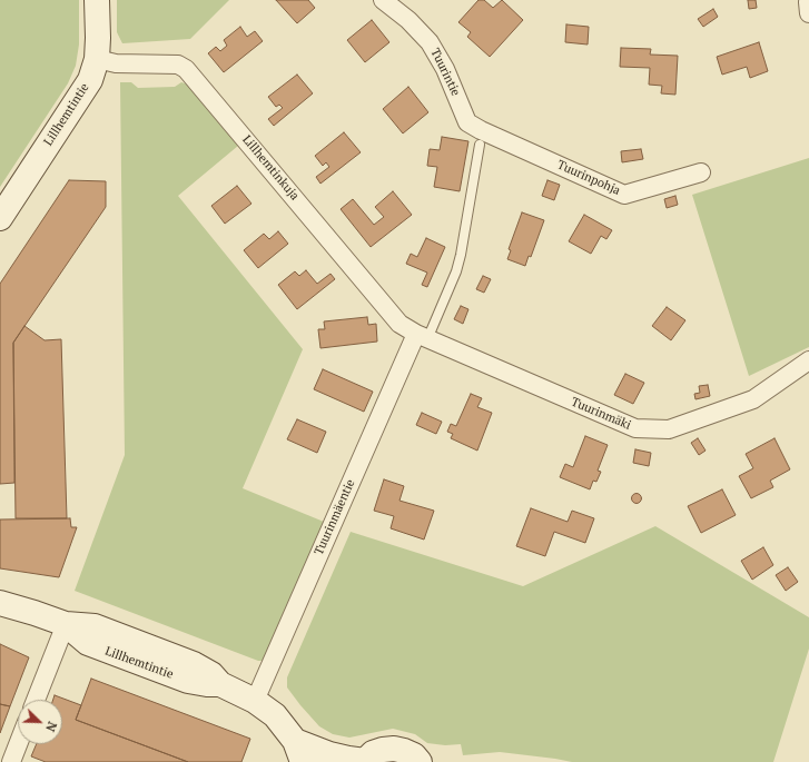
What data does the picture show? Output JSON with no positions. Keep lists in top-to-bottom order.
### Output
{
  "streets": {
    "street": [
      "Tuurintie",
      "Lillhemtintie",
      "Lillhemtinkuja",
      "Tuurinpohja",
      "Tuurinmäki",
      "Tuurinmäentie"
    ]
  },
  "crossings": [
    ["Tuurintie", "Tuurinpohja"],
    ["Tuurintie", "Tuurinmäentie"],
    ["Lillhemtintie", "Lillhemtinkuja"],
    ["Lillhemtintie", "Tuurinmäentie"],
    ["Lillhemtinkuja", "Tuurinmäki"],
    ["Lillhemtinkuja", "Tuurinmäentie"],
    ["Tuurinpohja", "Tuurinmäentie"],
    ["Tuurinmäki", "Tuurinmäentie"]
  ],
  "north": "bottom right"
}
